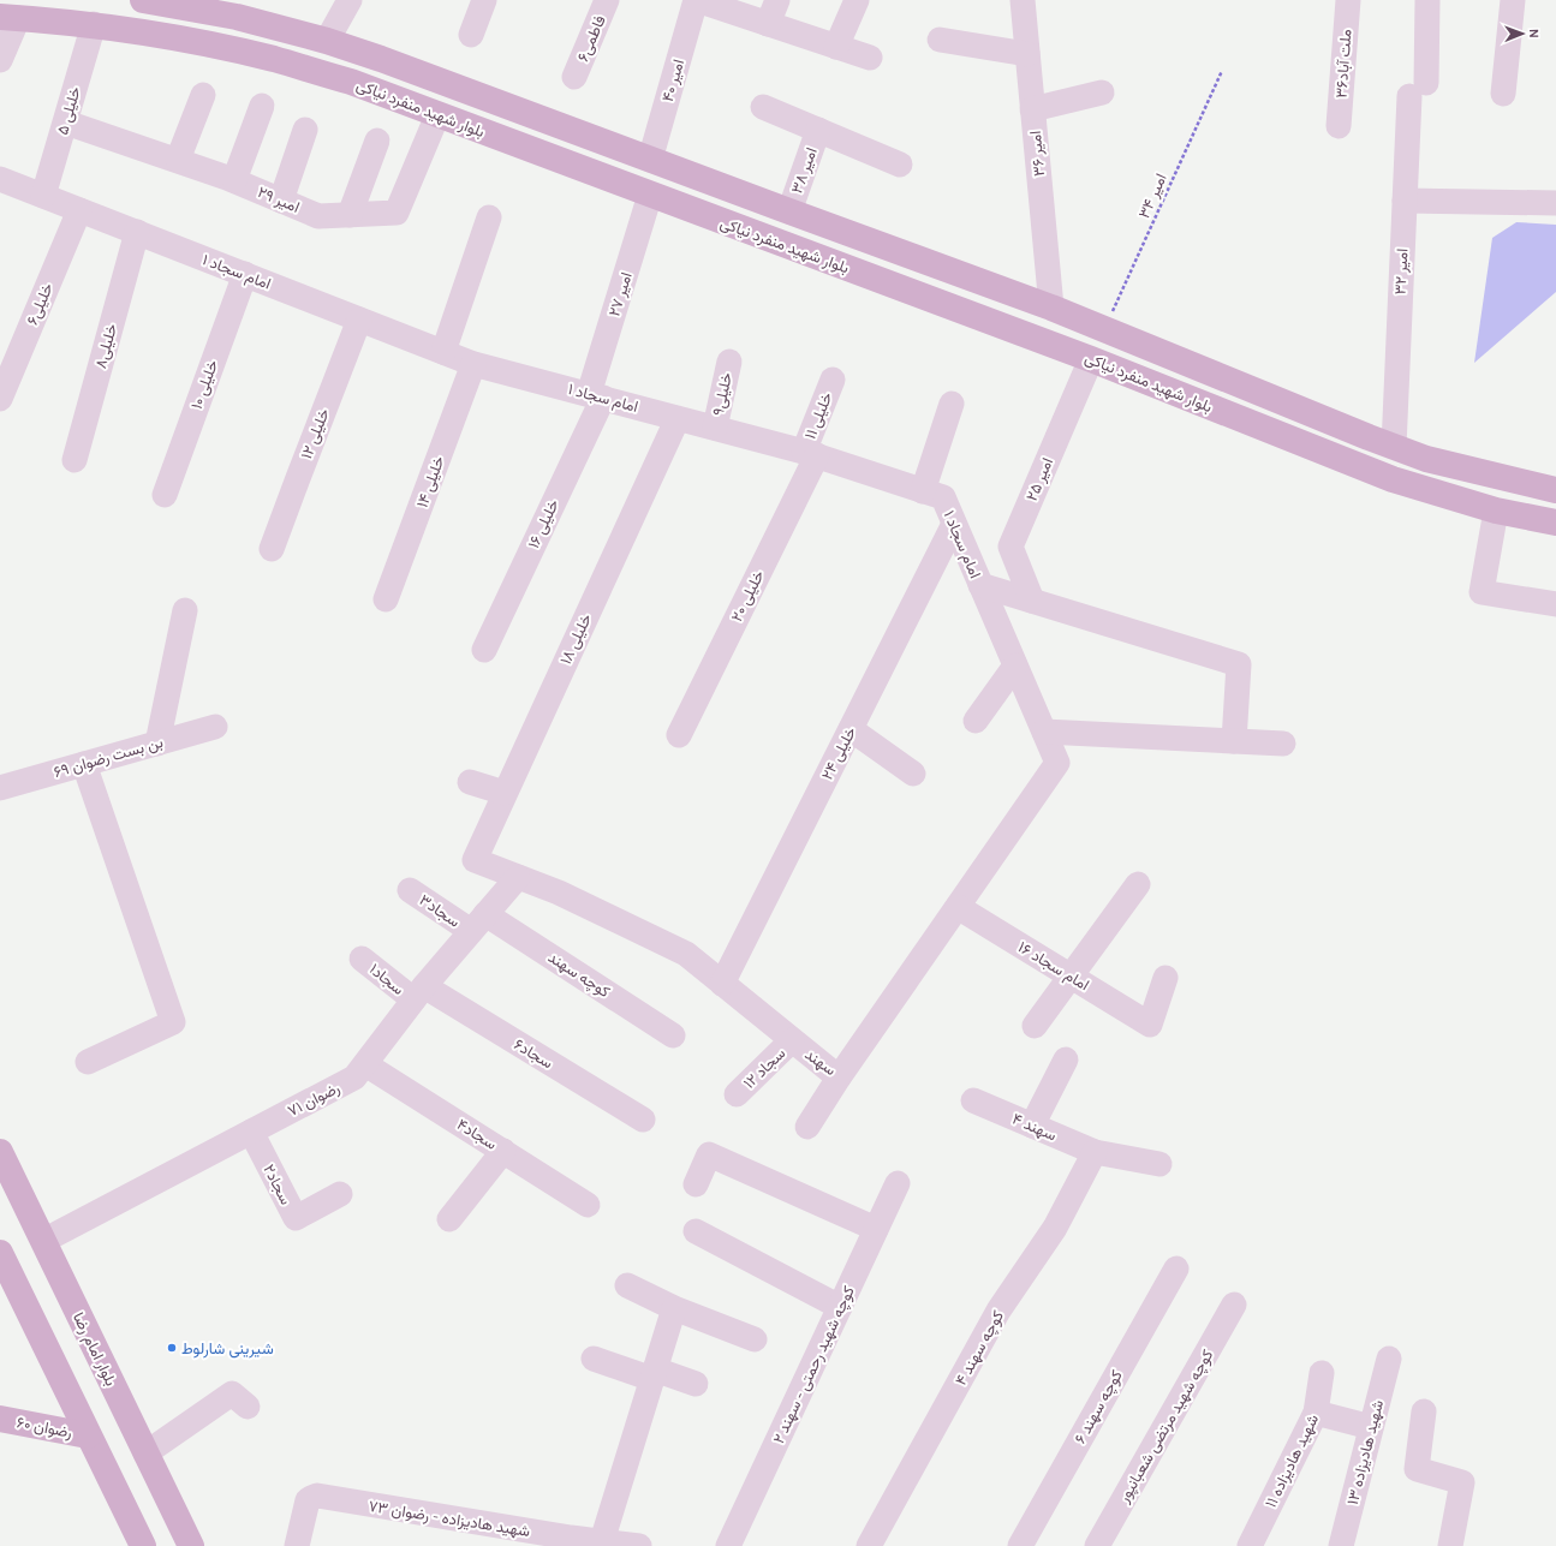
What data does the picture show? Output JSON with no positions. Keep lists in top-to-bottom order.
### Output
{
  "streets": {
    "main road": ["بلوار شهید منفرد نیاکی", "بلوار امام رضا", "رضوان ۶۰"],
    "street": [
      "فاطمی۶",
      "ملت آباد۳۶",
      "امیر ۴۰",
      "خلیلی ۵",
      "امیر ۳۶",
      "امیر ۳۸",
      "امیر ۲۹",
      "امام سجاد ۱",
      "امیر ۳۲",
      "امیر ۲۷",
      "خلیلی۶",
      "خلیلی۸",
      "خلیلی ۱۰",
      "خلیلی۹",
      "خلیلی ۱۱",
      "خلیلی ۱۲",
      "امیر ۲۵",
      "خلیلی ۱۴",
      "خلیلی ۱۶",
      "خلیلی ۲۰",
      "خلیلی ۱۸",
      "خلیلی ۲۴",
      "بن بست رضوان ۶۹",
      "سجاد۳",
      "امام سجاد ۱۶",
      "كوچه سهند",
      "سجاد۱",
      "سجاد۶",
      "سهند",
      "سجاد ۱۲",
      "رضوان ۷۱",
      "سهند ۴",
      "سجاد۴",
      "سجاد۲",
      "کوچه سهند ۴",
      "کوچه شهید رحمتی - سهند ۲",
      "کوچه سهند ۶",
      "کوچه شهید مرتضی شعبانپور",
      "شهید هادیزاده ۱۳",
      "شهید هادیزاده ۱۱",
      "شهید هادیزاده - رضوان ۷۳"
    ],
    "path": ["امیر ۳۴"]
  },
  "crossings": [
    ["امیر ۴۰", "بلوار شهید منفرد نیاکی"],
    ["بلوار شهید منفرد نیاکی", "خلیلی ۵"],
    ["بلوار شهید منفرد نیاکی", "امیر ۳۶"],
    ["بلوار شهید منفرد نیاکی", "امیر ۳۸"],
    ["بلوار شهید منفرد نیاکی", "امیر ۳۴"],
    ["بلوار شهید منفرد نیاکی", "امیر ۲۹"],
    ["بلوار شهید منفرد نیاکی", "امیر ۳۲"],
    ["بلوار شهید منفرد نیاکی", "امیر ۲۷"],
    ["بلوار شهید منفرد نیاکی", "امیر ۲۵"],
    ["خلیلی ۵", "امیر ۲۹"],
    ["خلیلی ۵", "امام سجاد ۱"],
    ["امام سجاد ۱", "امیر ۲۷"],
    ["امام سجاد ۱", "خلیلی۶"],
    ["امام سجاد ۱", "خلیلی۸"],
    ["امام سجاد ۱", "خلیلی ۱۰"],
    ["امام سجاد ۱", "خلیلی۹"],
    ["امام سجاد ۱", "خلیلی ۱۱"],
    ["امام سجاد ۱", "خلیلی ۱۲"],
    ["امام سجاد ۱", "خلیلی ۱۴"],
    ["امام سجاد ۱", "خلیلی ۱۶"],
    ["امام سجاد ۱", "خلیلی ۲۰"],
    ["امام سجاد ۱", "خلیلی ۱۸"],
    ["امام سجاد ۱", "خلیلی ۲۴"],
    ["امام سجاد ۱", "سهند"],
    ["امیر ۲۷", "خلیلی ۱۶"],
    ["خلیلی ۱۱", "خلیلی ۲۰"],
    ["خلیلی ۱۸", "سهند"],
    ["خلیلی ۲۴", "سهند"],
    ["سجاد۳", "كوچه سهند"],
    ["سجاد۳", "رضوان ۷۱"],
    ["امام سجاد ۱۶", "سهند"],
    ["كوچه سهند", "رضوان ۷۱"],
    ["سجاد۱", "سجاد۶"],
    ["سجاد۱", "رضوان ۷۱"],
    ["سجاد۶", "رضوان ۷۱"],
    ["سهند", "سجاد ۱۲"],
    ["سهند", "رضوان ۷۱"],
    ["رضوان ۷۱", "سجاد۴"],
    ["رضوان ۷۱", "سجاد۲"],
    ["رضوان ۷۱", "بلوار امام رضا"],
    ["سهند ۴", "کوچه سهند ۴"]
  ],
  "places": ["شیرینی شارلوط"],
  "north": "right"
}
